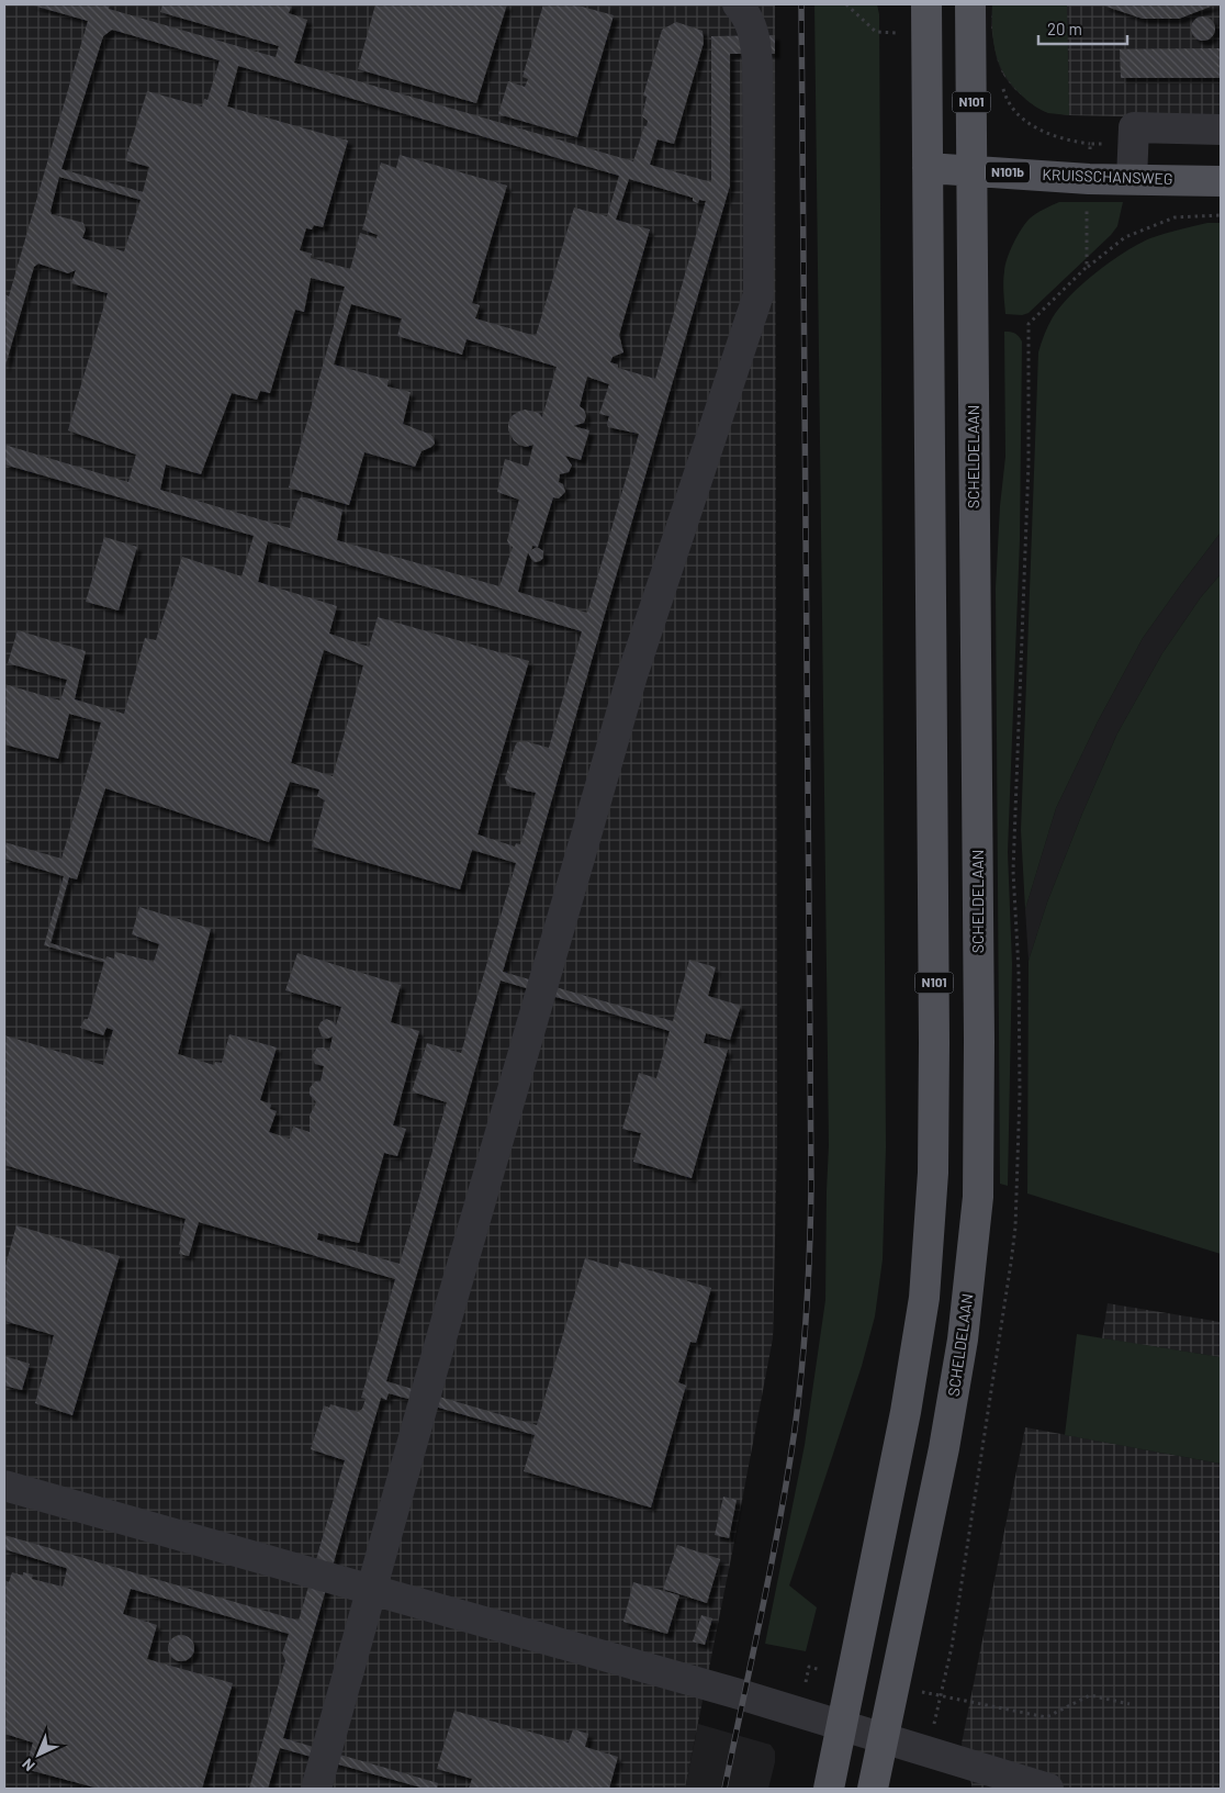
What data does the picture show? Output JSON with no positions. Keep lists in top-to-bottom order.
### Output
{
  "streets": {
    "main road": [
      "N101",
      "N101b",
      "KRUISSCHANSWEG",
      "SCHELDELAAN"
    ]
  },
  "crossings": [
    ["N101", "KRUISSCHANSWEG"],
    ["KRUISSCHANSWEG", "SCHELDELAAN"]
  ],
  "scale_bar": "20 m",
  "north": "bottom left"
}
